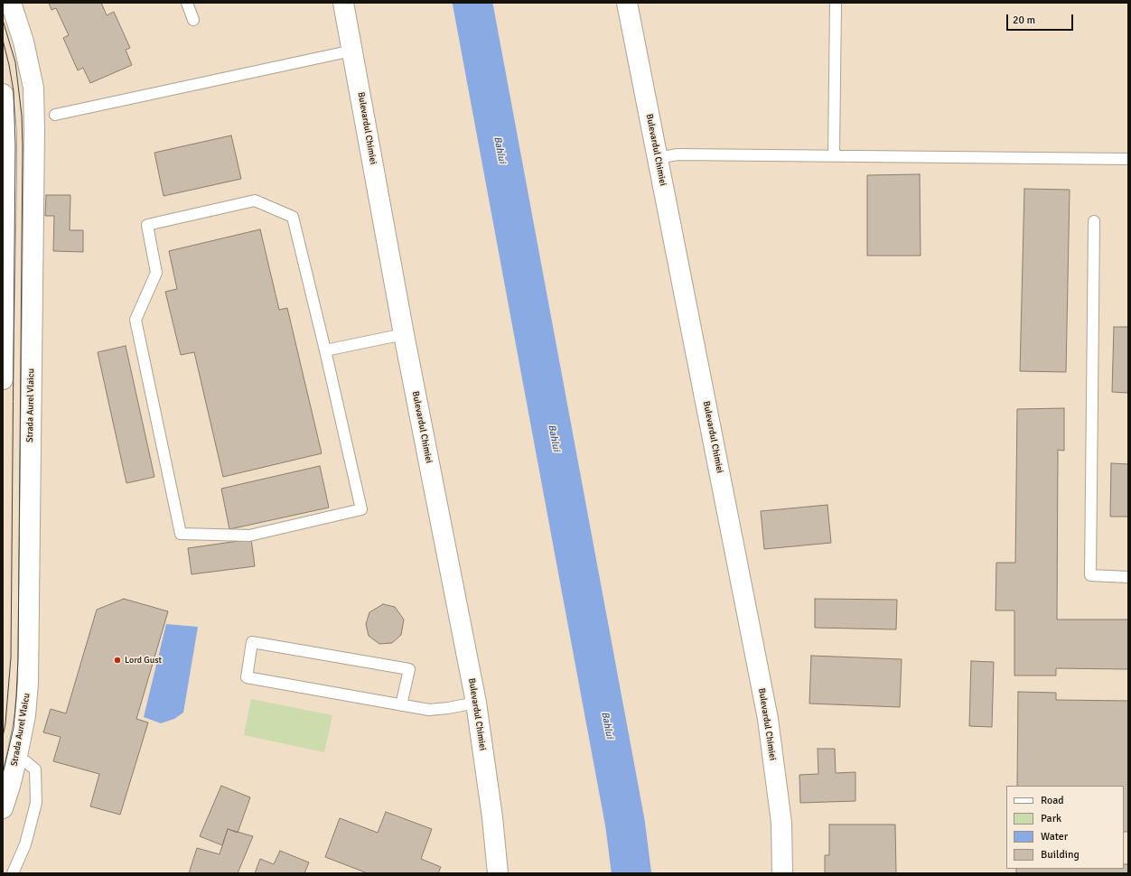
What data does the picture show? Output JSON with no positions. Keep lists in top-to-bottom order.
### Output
{
  "streets": {
    "street": ["Bulevardul Chimiei", "Strada Aurel Vlaicu"]
  },
  "water": ["Bahlui"],
  "places": ["Lord Gust"],
  "legend": [
    "Road",
    "Park",
    "Water",
    "Building"
  ],
  "scale_bar": "20 m"
}
